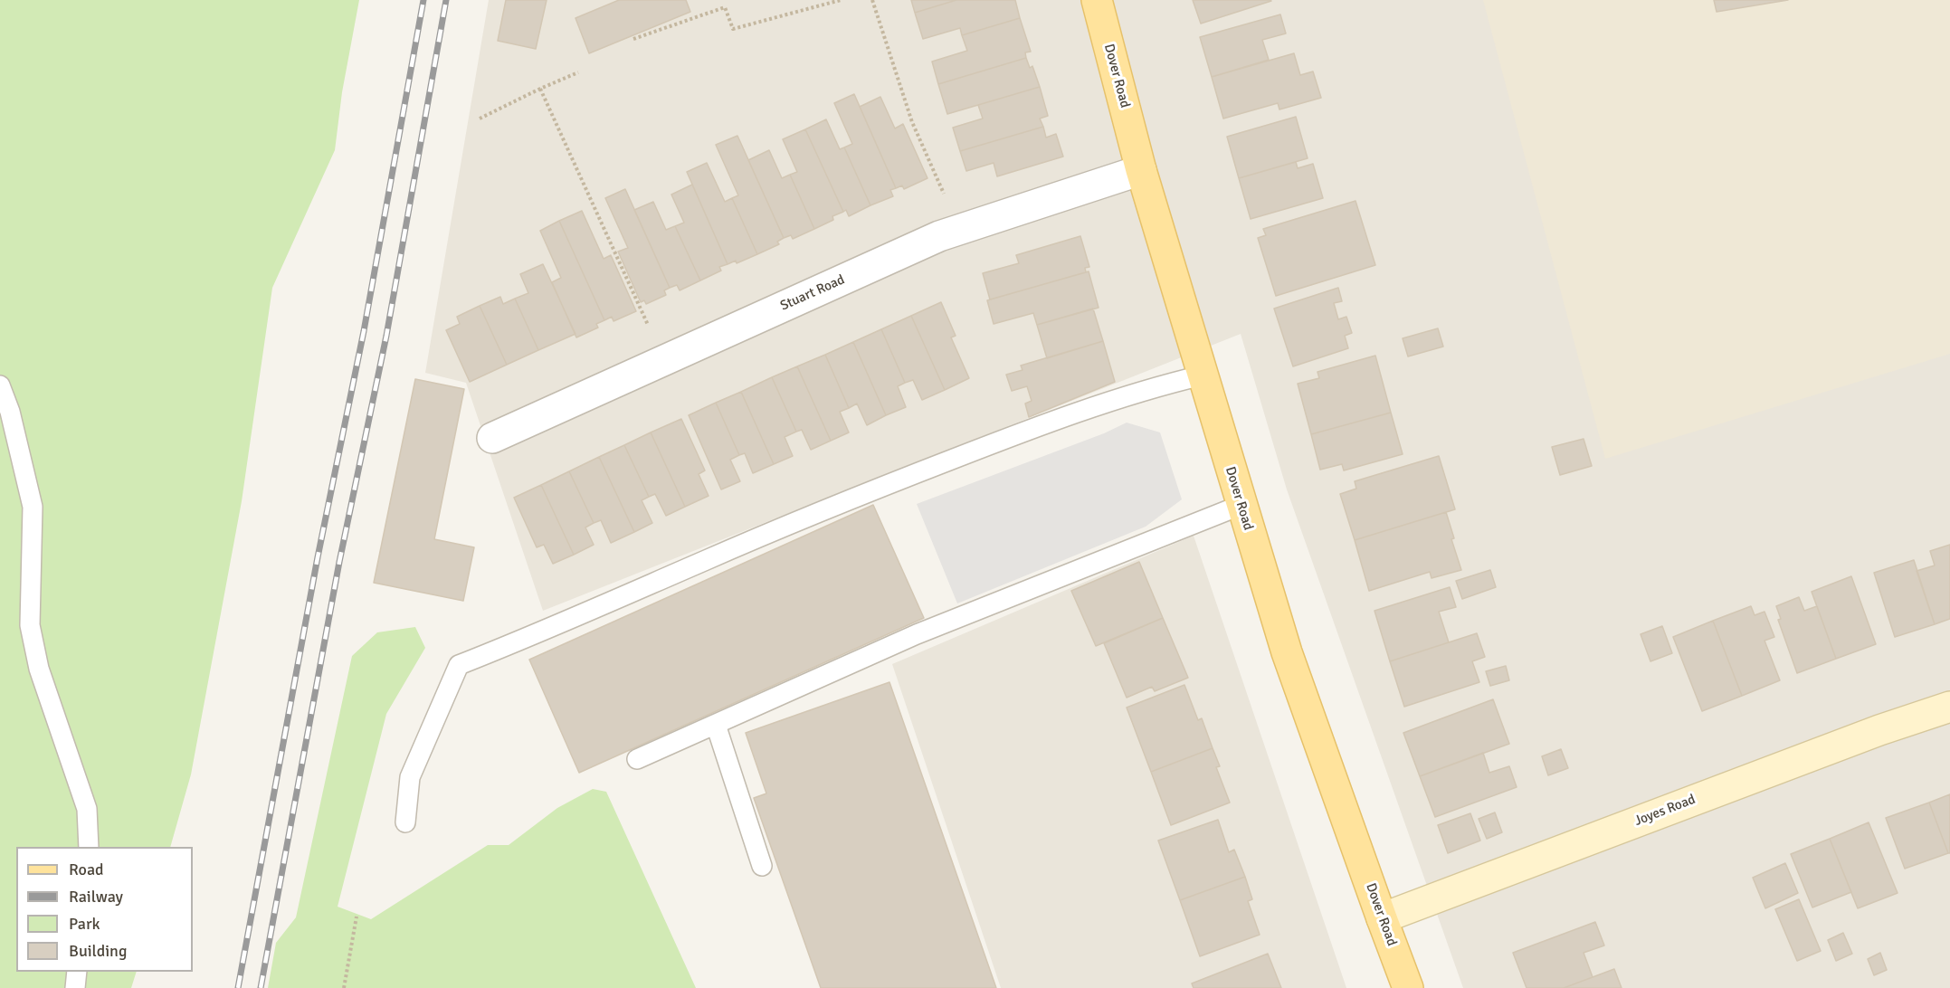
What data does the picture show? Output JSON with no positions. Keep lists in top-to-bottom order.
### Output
{
  "streets": {
    "main road": ["Dover Road"],
    "street": ["Stuart Road", "Joyes Road"]
  },
  "crossings": [
    ["Dover Road", "Stuart Road"],
    ["Dover Road", "Joyes Road"]
  ],
  "legend": [
    "Road",
    "Railway",
    "Park",
    "Building"
  ]
}
